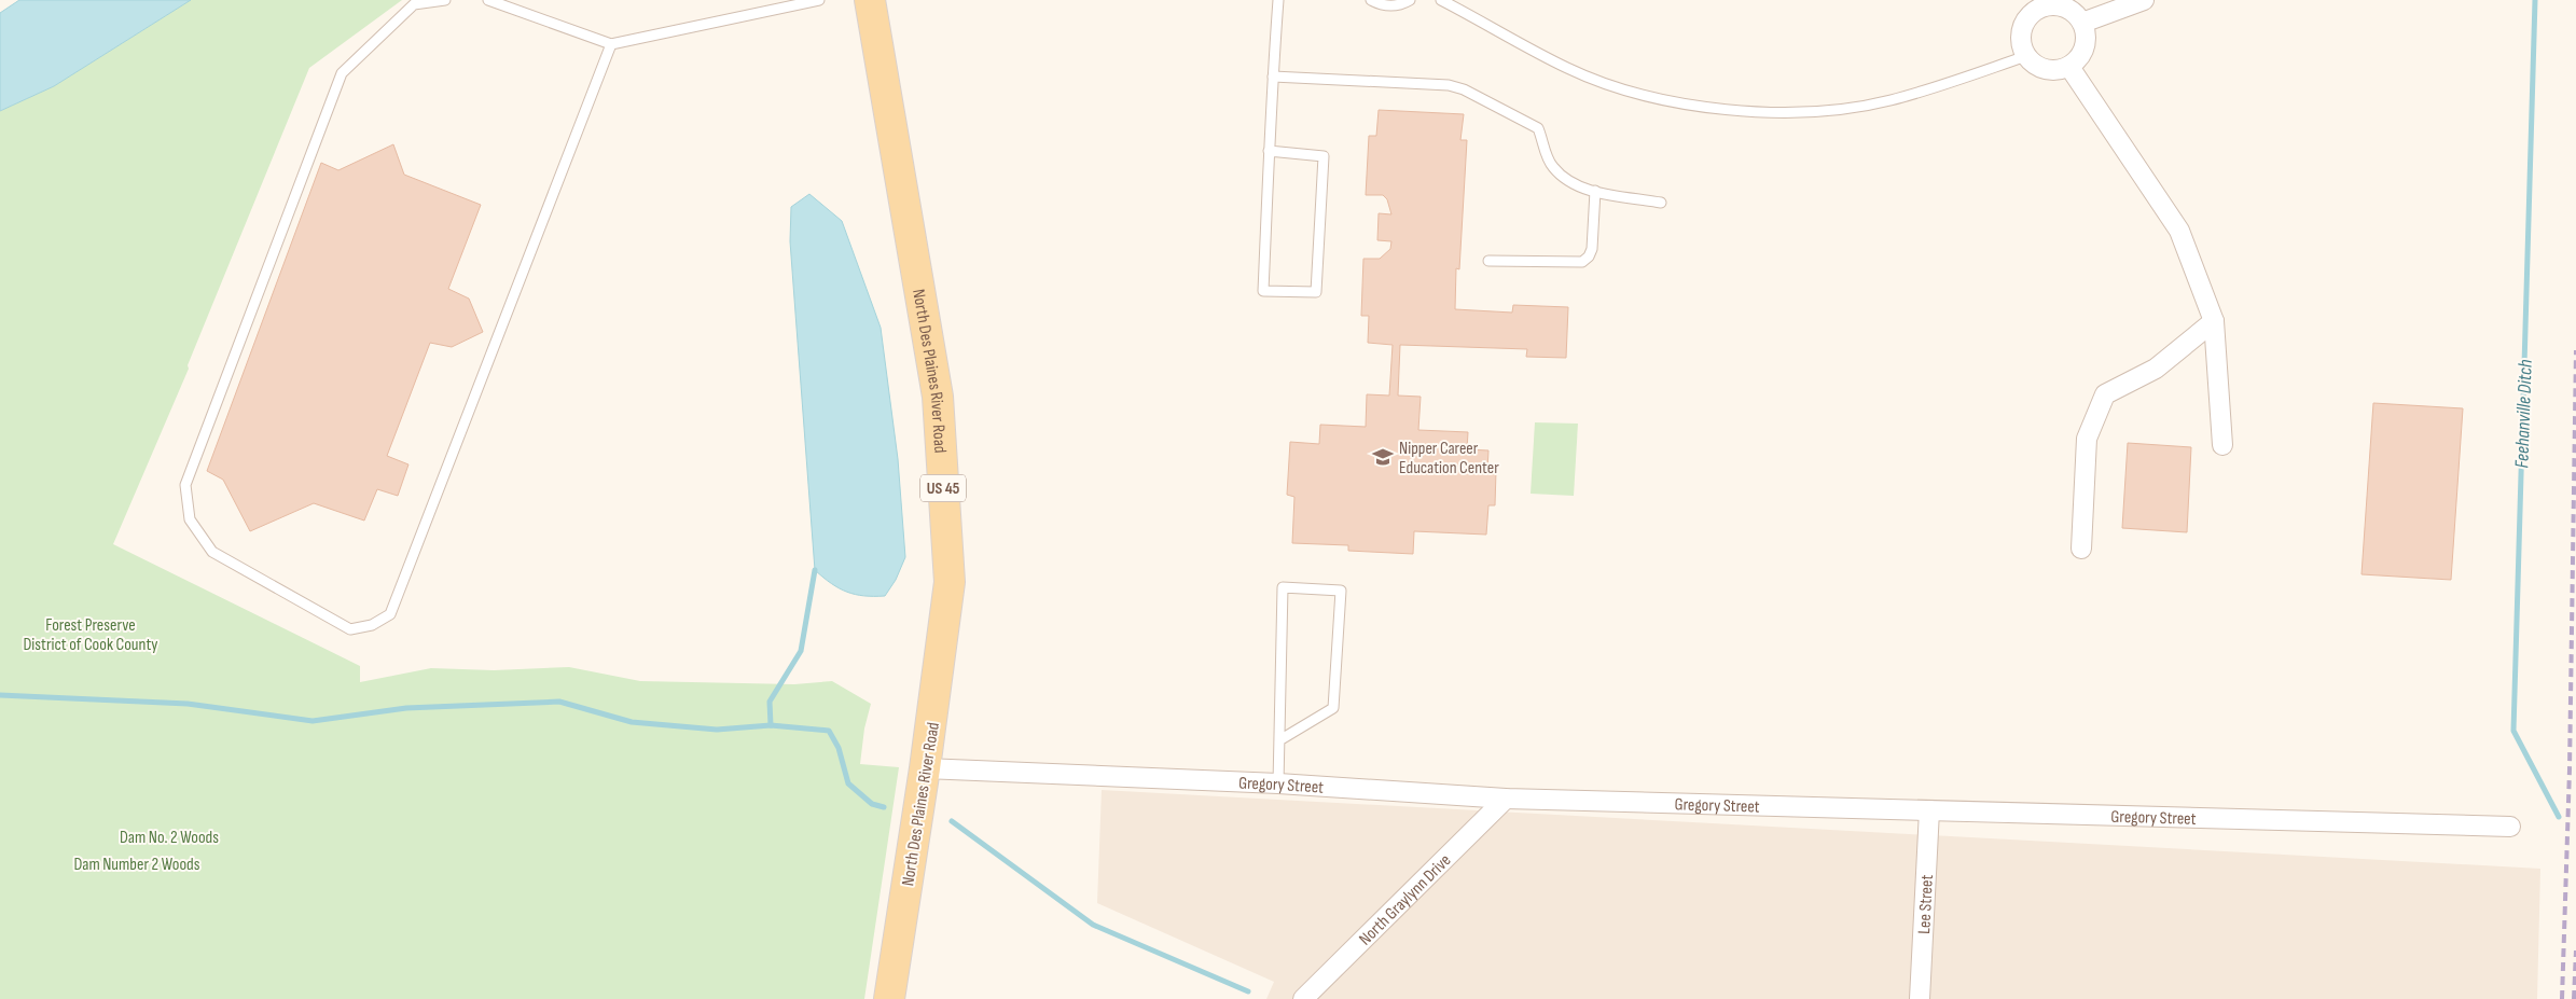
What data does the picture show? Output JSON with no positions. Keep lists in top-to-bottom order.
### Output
{
  "streets": {
    "main road": ["North Des Plaines River Road", "US 45"],
    "street": ["Gregory Street", "North Graylynn Drive", "Lee Street"]
  },
  "crossings": [
    ["North Des Plaines River Road", "Gregory Street"],
    ["Gregory Street", "North Graylynn Drive"],
    ["Gregory Street", "Lee Street"]
  ],
  "water": ["Feehanville Ditch"],
  "parks": ["Forest Preserve District of Cook County", "Dam No. 2 Woods", "Dam Number 2 Woods"],
  "places": {
    "school or university": ["Nipper Career Education Center"]
  }
}
